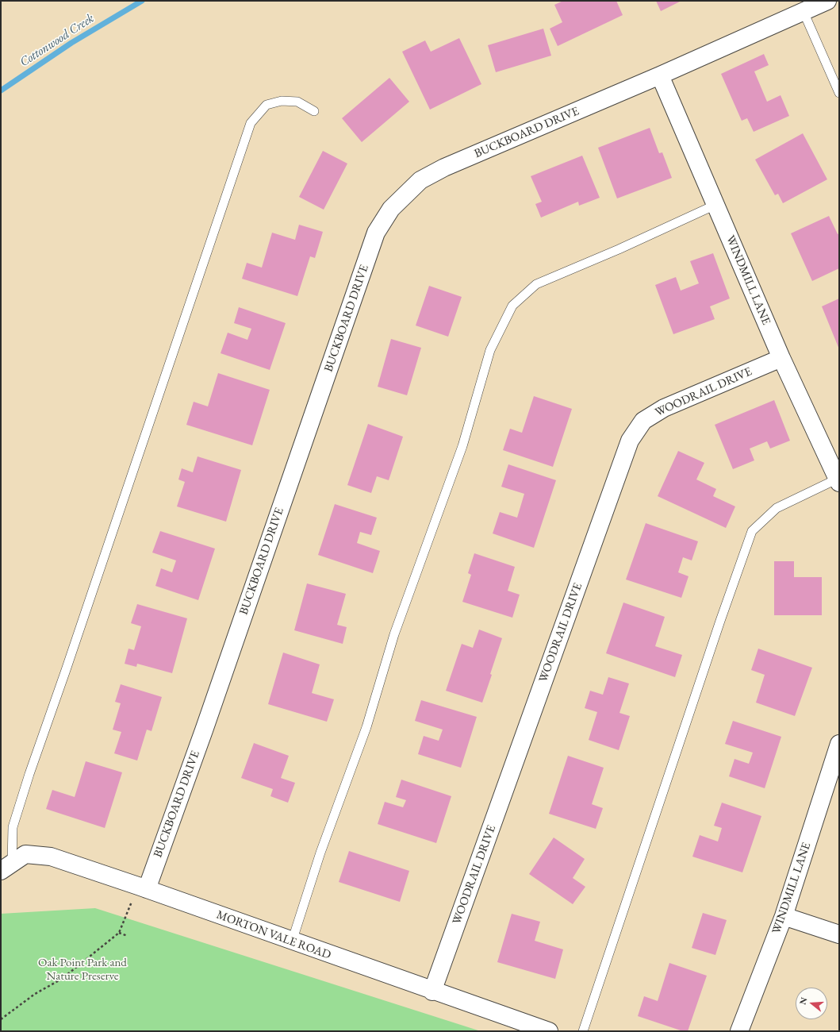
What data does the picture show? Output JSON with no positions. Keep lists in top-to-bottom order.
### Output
{
  "streets": {
    "street": [
      "BUCKBOARD DRIVE",
      "WINDMILL LANE",
      "WOODRAIL DRIVE",
      "MORTON VALE ROAD"
    ]
  },
  "crossings": [
    ["BUCKBOARD DRIVE", "WINDMILL LANE"],
    ["BUCKBOARD DRIVE", "MORTON VALE ROAD"],
    ["WINDMILL LANE", "WOODRAIL DRIVE"],
    ["WOODRAIL DRIVE", "MORTON VALE ROAD"]
  ],
  "water": ["Cottonwood Creek"],
  "parks": ["Oak Point Park and Nature Preserve"],
  "north": "left"
}
